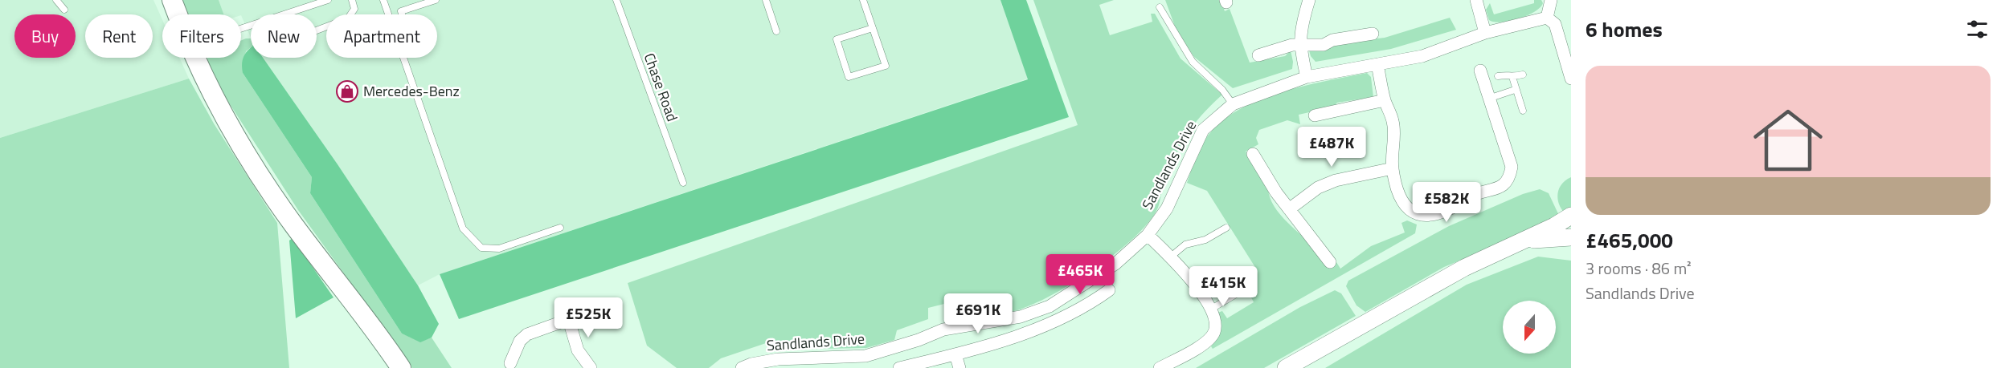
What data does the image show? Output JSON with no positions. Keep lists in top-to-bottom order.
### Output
{
  "streets": {
    "street": ["Sandlands Drive"],
    "lane": ["Chase Road"]
  },
  "places": {
    "shop": ["Mercedes-Benz"]
  },
  "north": "bottom",
  "page": {
    "heading": "6 homes",
    "chip": [
      "Buy",
      "Rent",
      "Filters",
      "New",
      "Apartment"
    ],
    "list": [
      {
        "name": "£465,000",
        "note": "3 rooms · 86 m² · Sandlands Drive"
      }
    ],
    "price": [
      "£487K",
      "£582K",
      "£465K",
      "£415K",
      "£691K",
      "£525K"
    ]
  }
}
